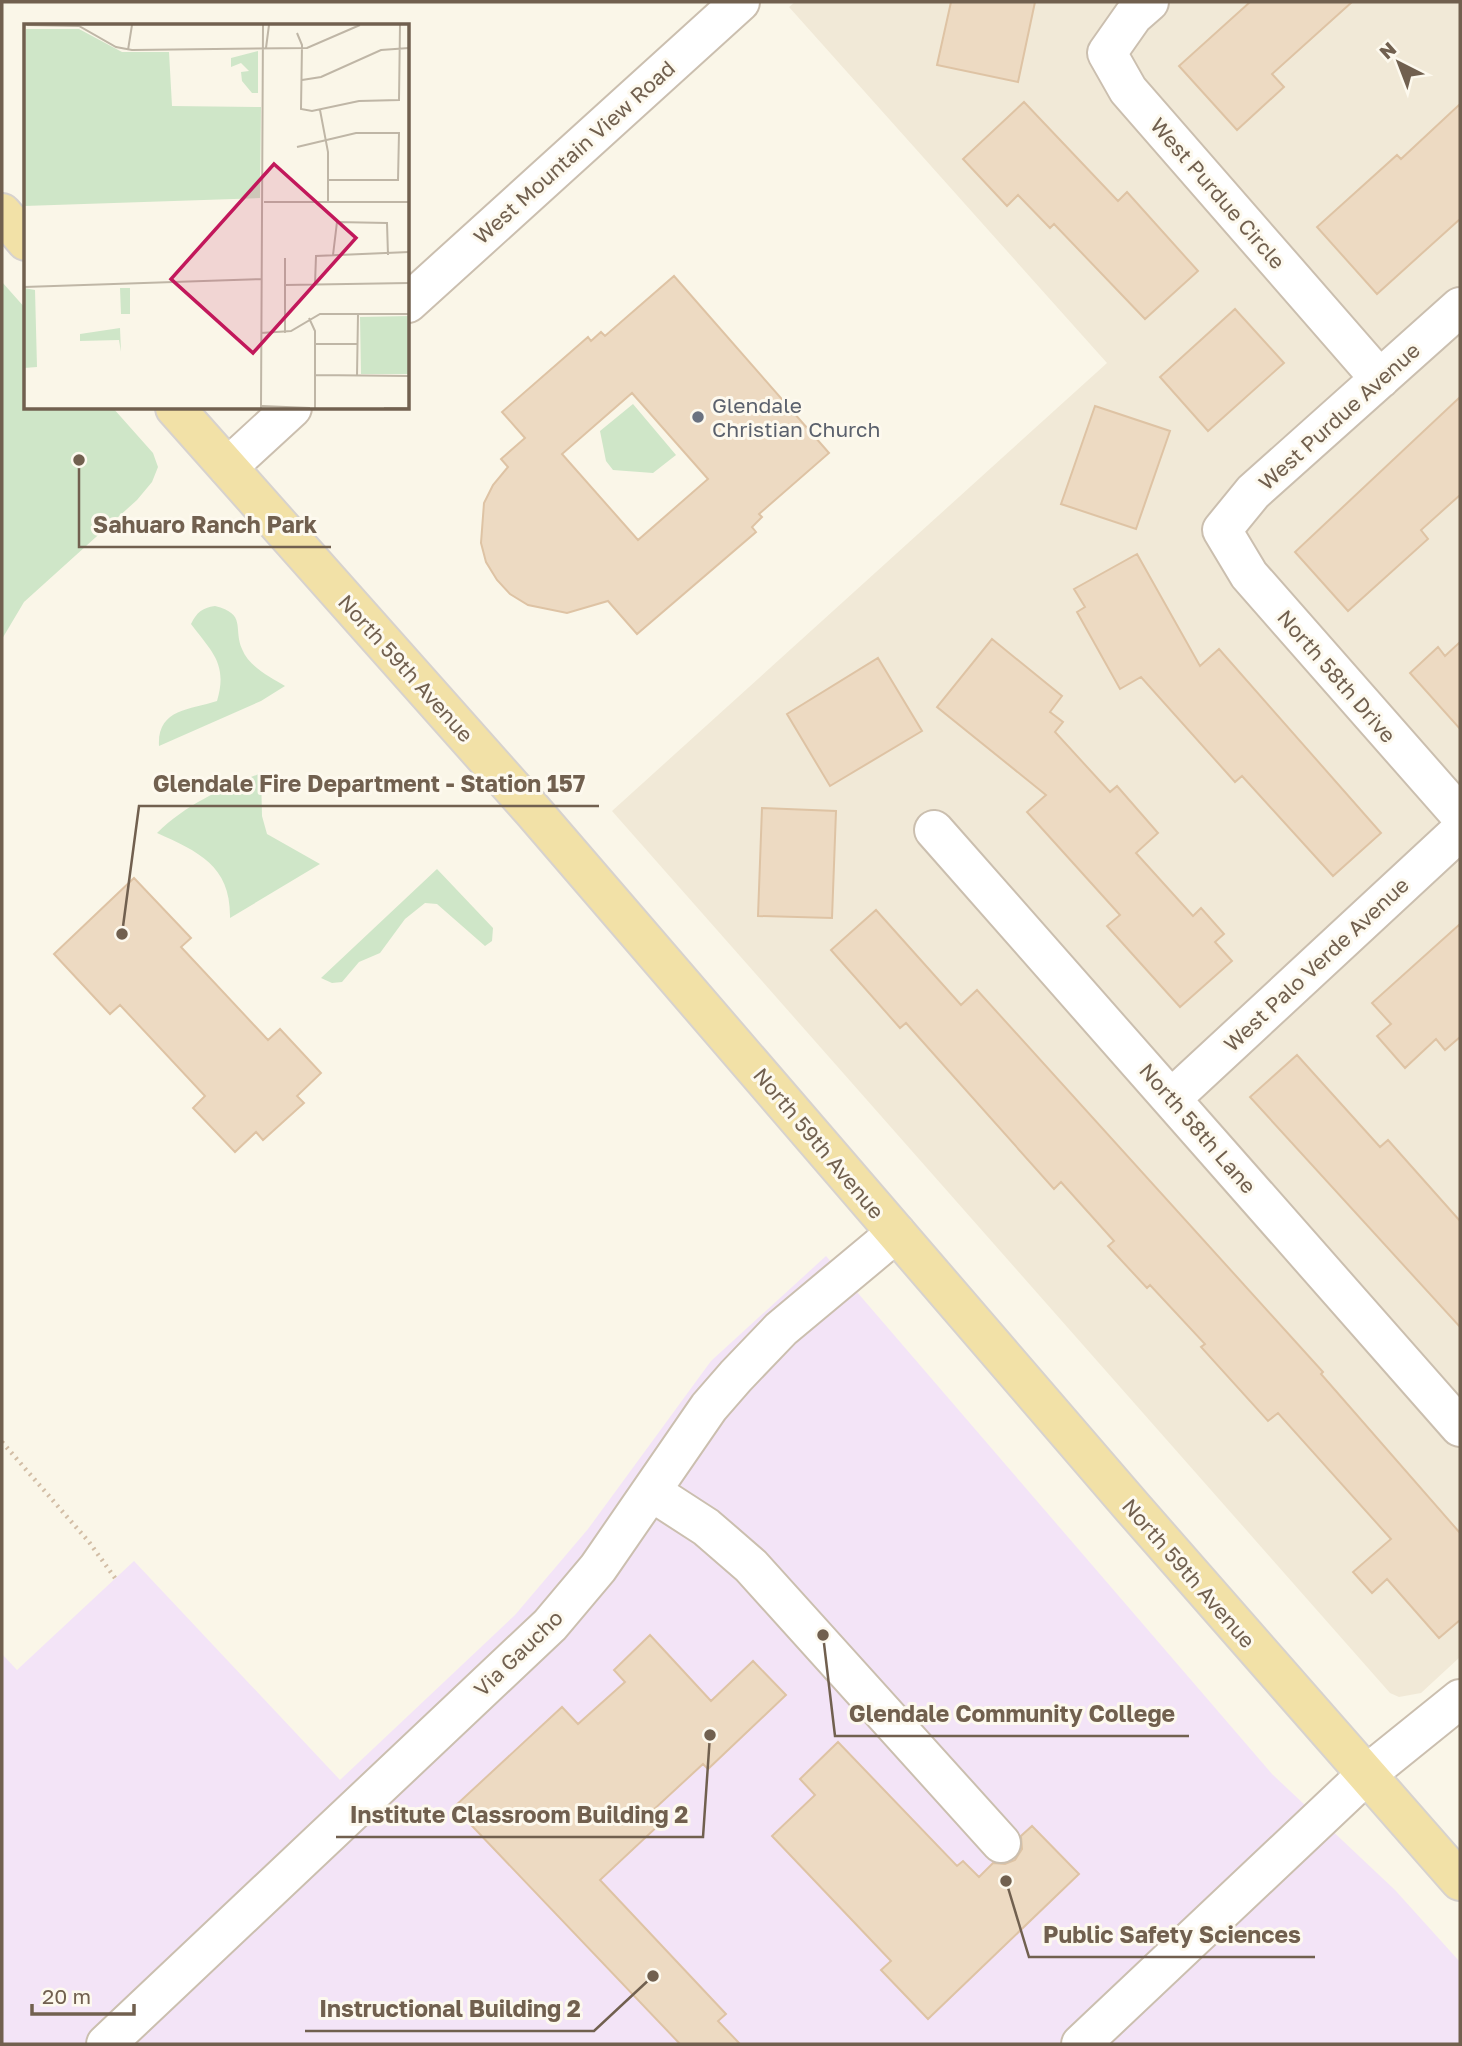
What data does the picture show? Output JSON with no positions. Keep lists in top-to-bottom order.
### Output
{
  "streets": {
    "main road": ["North 59th Avenue"],
    "street": [
      "West Mountain View Road",
      "West Purdue Circle",
      "West Purdue Avenue",
      "North 58th Drive",
      "West Palo Verde Avenue",
      "North 58th Lane",
      "Via Gaucho"
    ]
  },
  "crossings": [
    ["West Purdue Circle", "West Purdue Avenue"],
    ["West Purdue Avenue", "North 58th Drive"],
    ["North 59th Avenue", "Via Gaucho"],
    ["West Palo Verde Avenue", "North 58th Lane"]
  ],
  "places": [
    "Glendale Christian Church",
    "Sahuaro Ranch Park",
    "Glendale Fire Department - Station 157",
    "Glendale Community College",
    "Institute Classroom Building 2",
    "Public Safety Sciences",
    "Instructional Building 2"
  ],
  "scale_bar": "20 m",
  "north": "top left"
}
